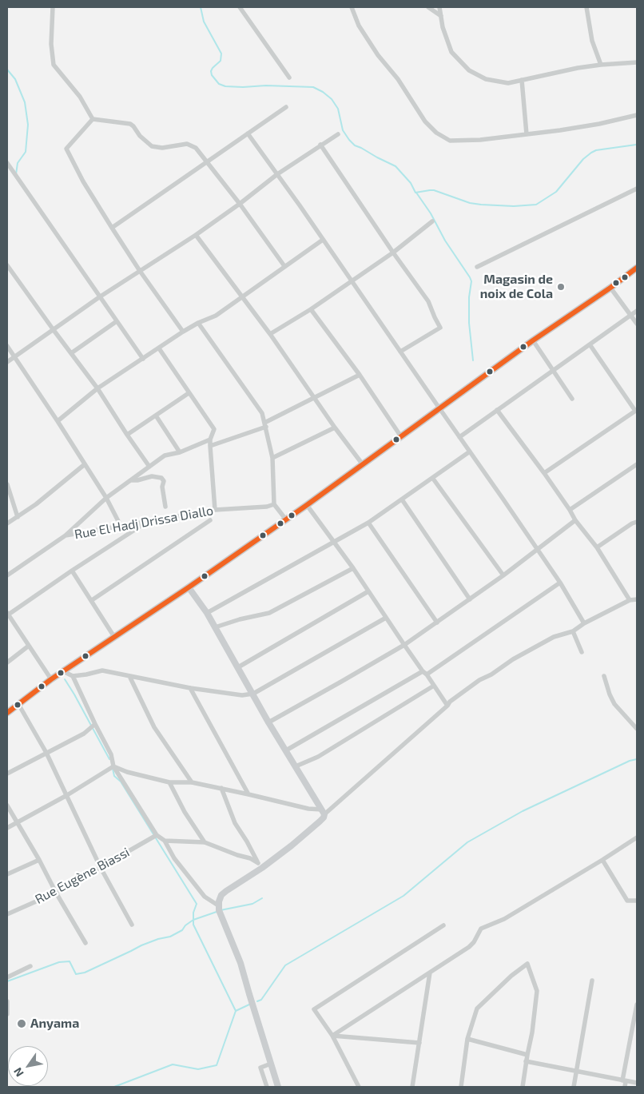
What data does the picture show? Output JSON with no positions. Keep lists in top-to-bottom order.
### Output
{
  "streets": {
    "street": ["Rue El Hadj Drissa Diallo", "Rue Eugène Biassi"]
  },
  "places": ["Magasin de noix de Cola", "Anyama"],
  "north": "bottom left"
}
